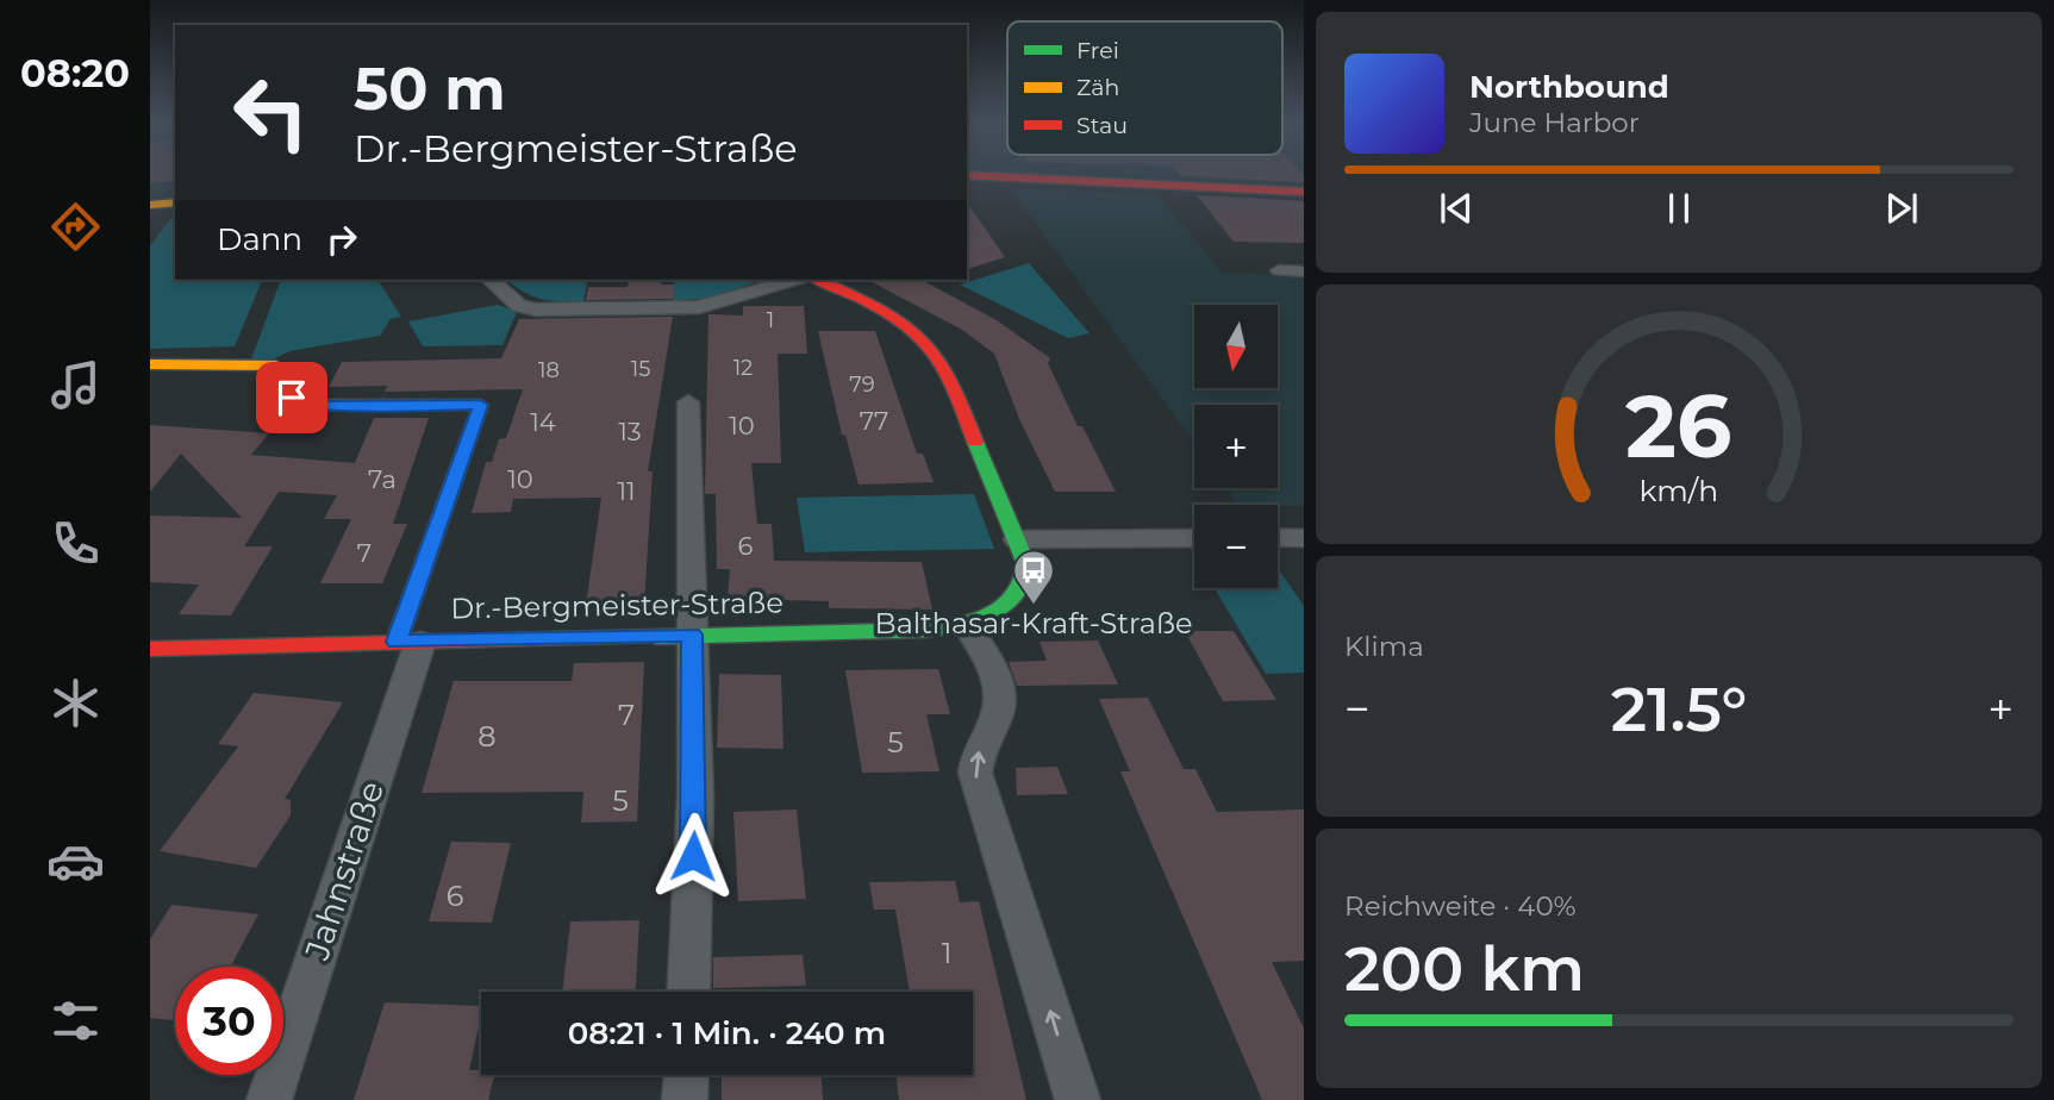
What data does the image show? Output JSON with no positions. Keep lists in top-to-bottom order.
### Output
{
  "streets": {
    "street": ["Dr.-Bergmeister-Straße", "Jahnstraße"]
  },
  "crossings": [
    ["Dr.-Bergmeister-Straße", "Jahnstraße"]
  ],
  "places": {
    "bus stop": ["Balthasar-Kraft-Straße"]
  },
  "house_numbers": [
    "1",
    "12",
    "15",
    "18",
    "79",
    "77",
    "14",
    "10",
    "13",
    "7a",
    "10",
    "11",
    "6",
    "7",
    "7",
    "8",
    "5",
    "5",
    "6",
    "1"
  ],
  "legend": ["Frei", "Zäh", "Stau"],
  "north": "bottom",
  "page": {
    "tabs": "08:20",
    "turn": ["50 m", "Dr.-Bergmeister-Straße"],
    "song": ["Northbound", "June Harbor"],
    "then": "Dann",
    "map_buttons": ["+", "−"],
    "tile": [
      "Klima",
      ["Reichweite · 40%", "200 km"]
    ],
    "heat": ["−", "21.5°", "+"],
    "limit": "30",
    "trip": "08:21 · 1 Min. · 240 m",
    "gauge": ["26", "km/h"]
  }
}
